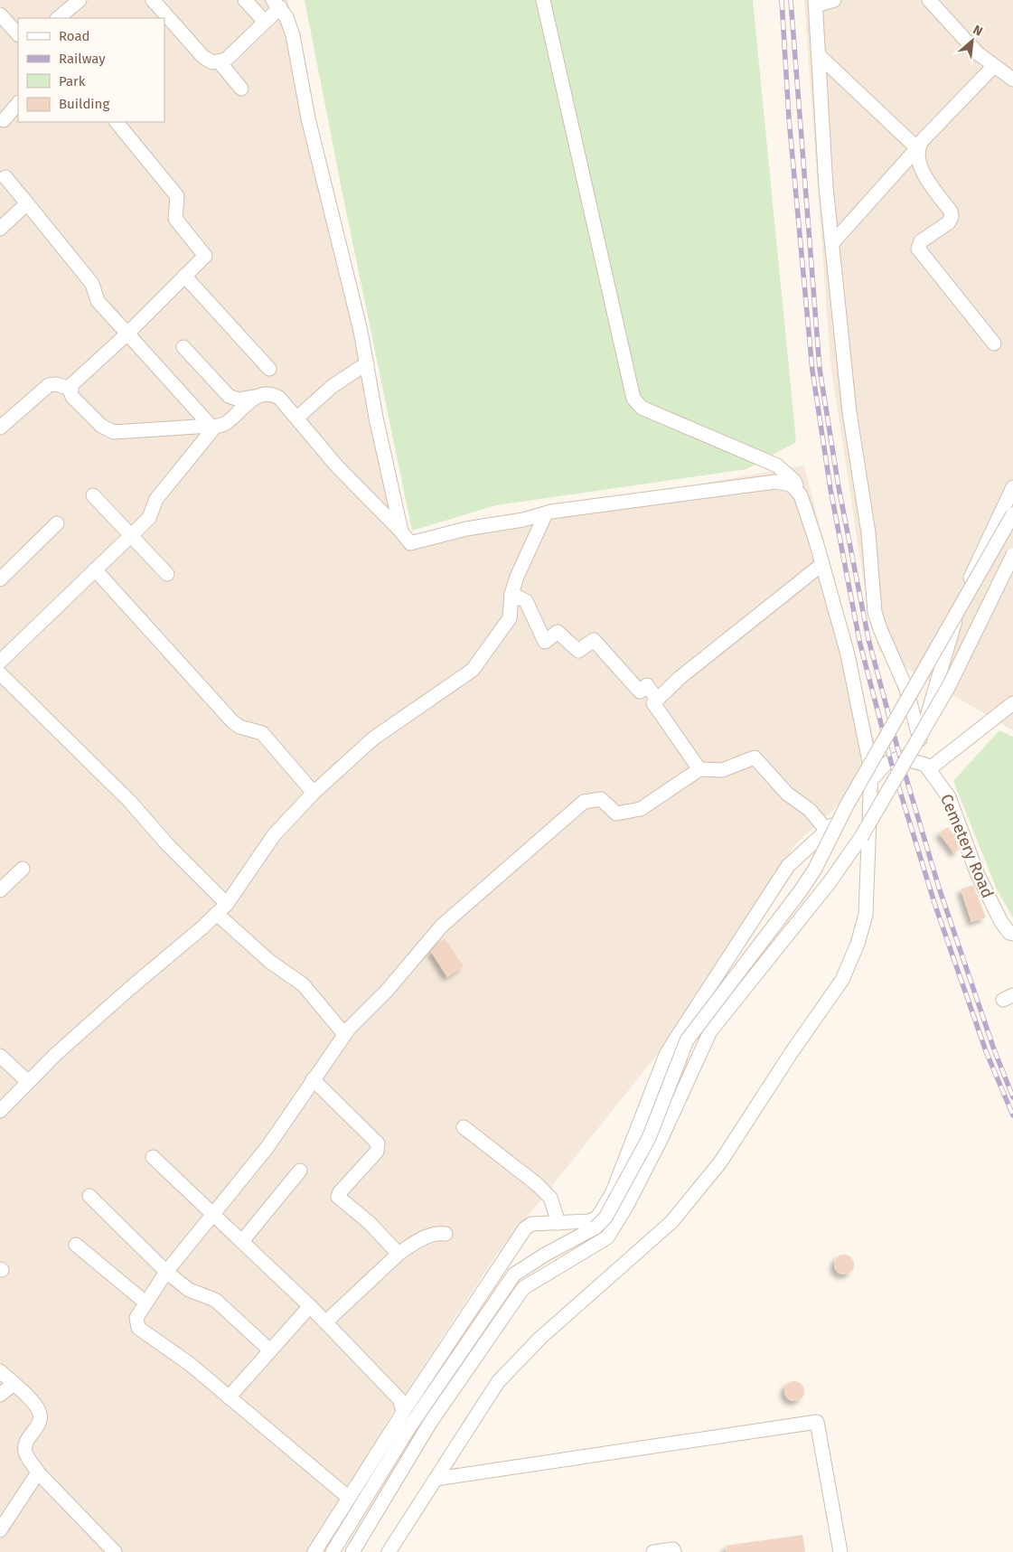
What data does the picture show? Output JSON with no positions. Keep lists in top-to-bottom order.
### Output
{
  "streets": {
    "street": ["Cemetery Road"]
  },
  "legend": [
    "Road",
    "Railway",
    "Park",
    "Building"
  ],
  "north": "top right"
}
